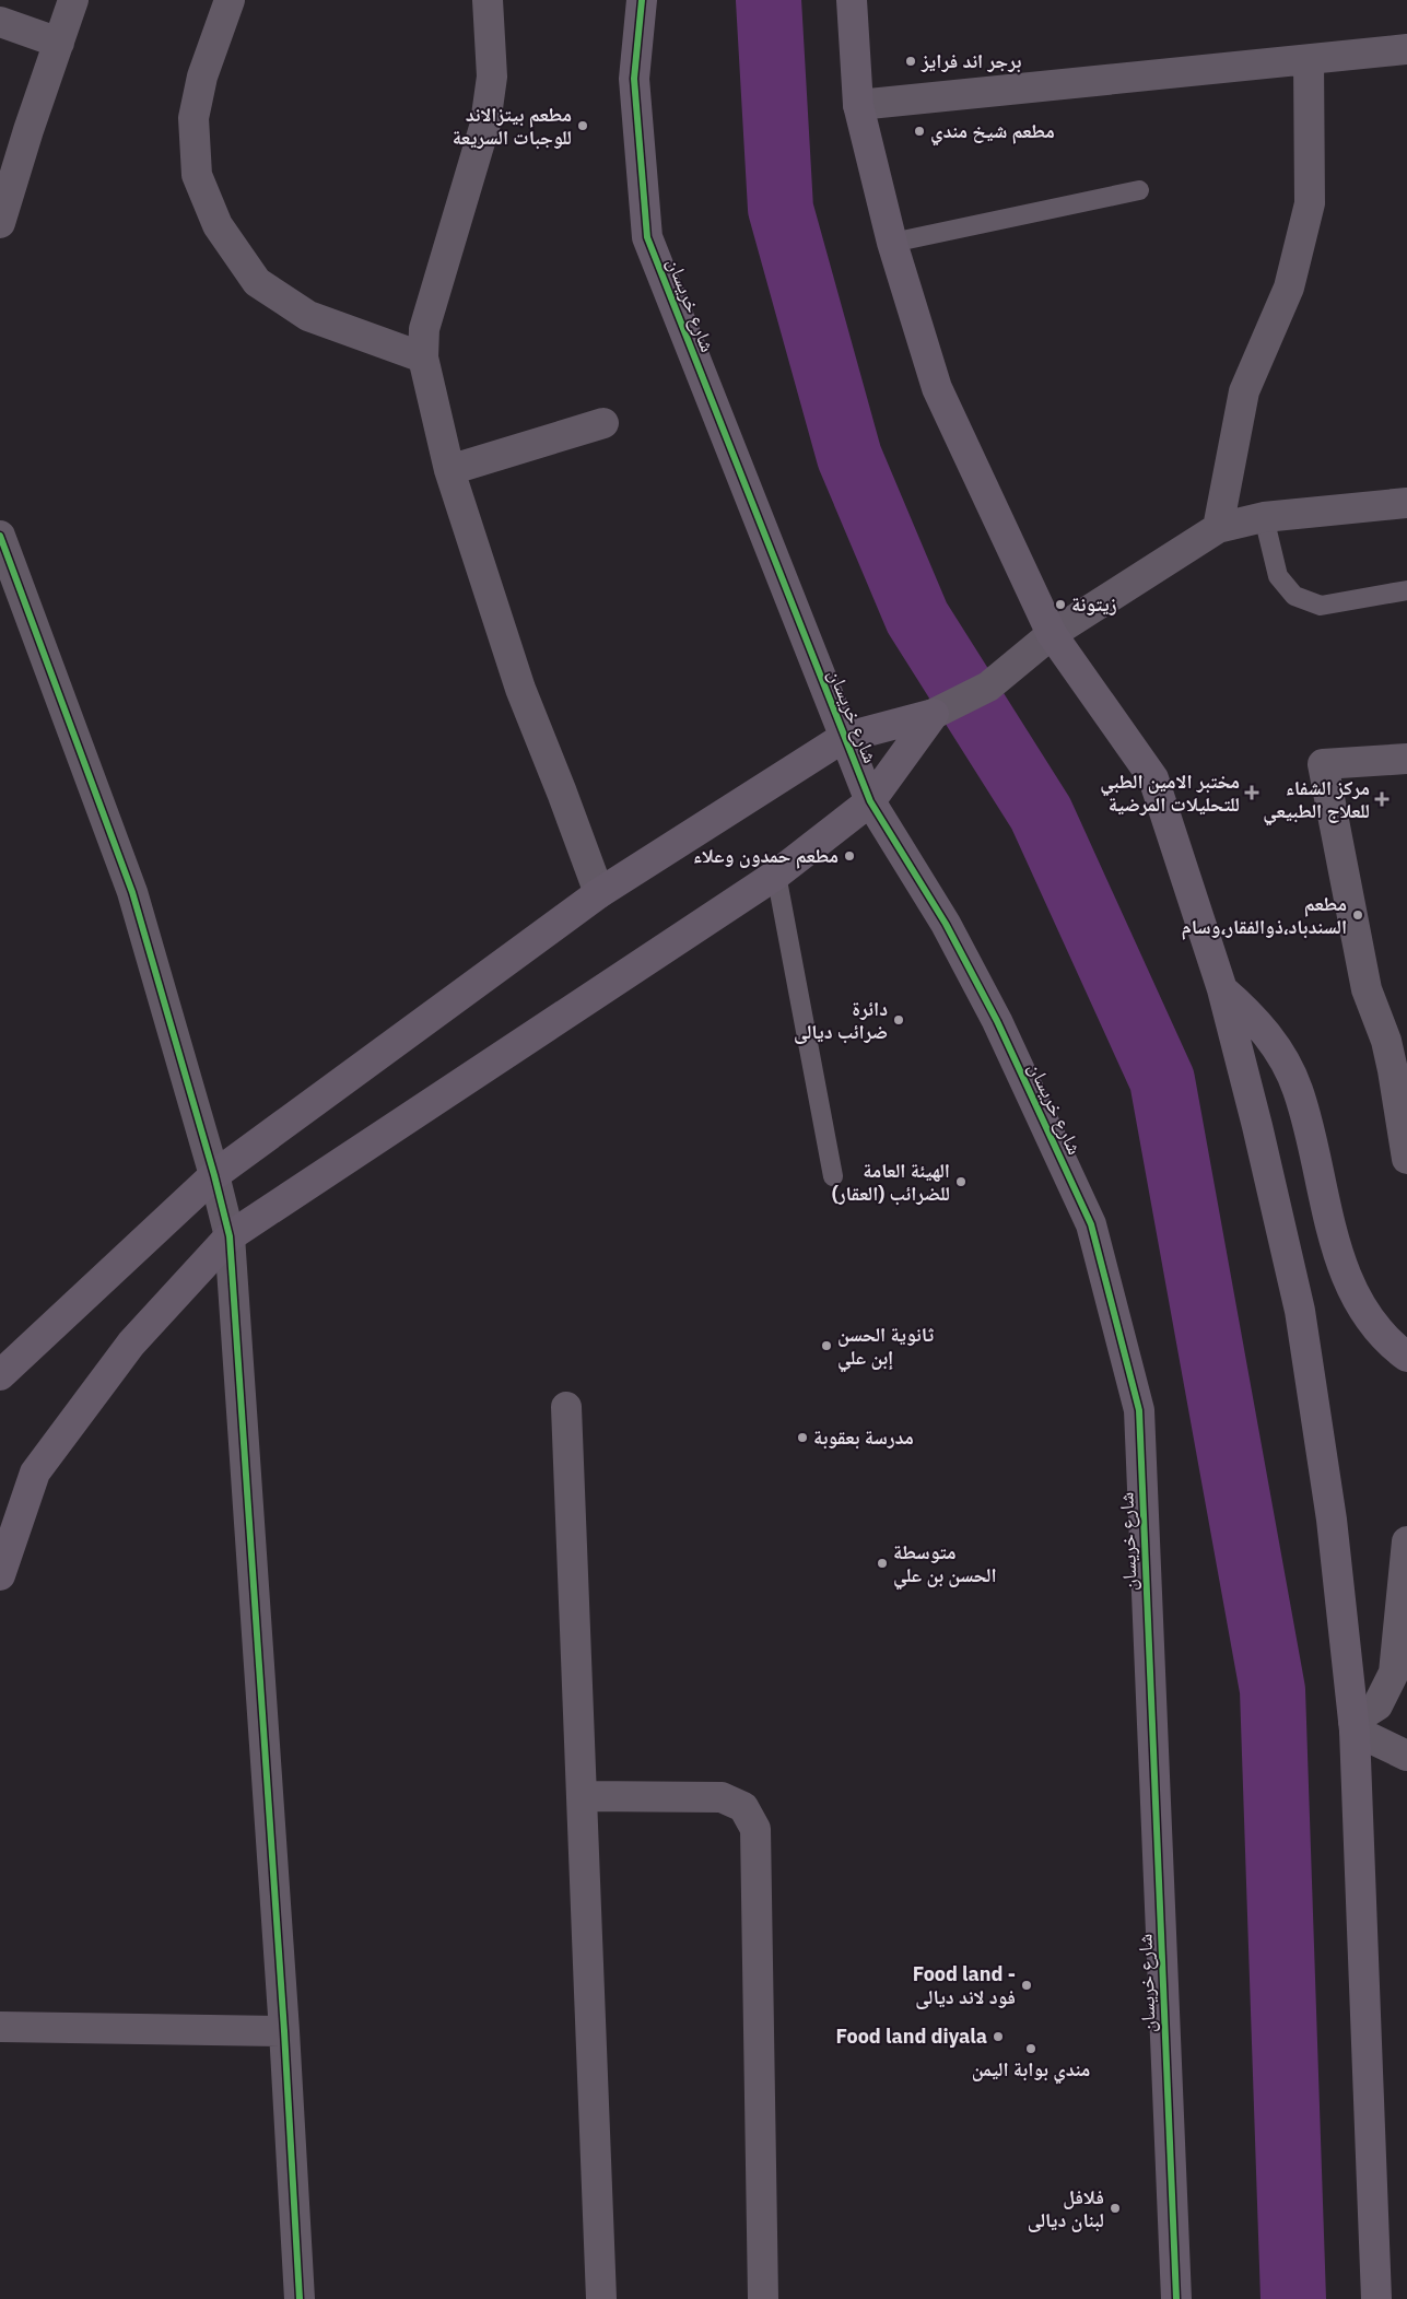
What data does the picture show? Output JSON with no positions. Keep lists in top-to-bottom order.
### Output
{
  "streets": {
    "street": ["شارع خريسان"]
  },
  "places": {
    "other": [
      "برجر اند فرايز",
      "مطعم بيتزالاند للوجبات السريعة",
      "مطعم شيخ مندي",
      "زيتونة",
      "مطعم حمدون وعلاء",
      "مطعم السندباد،ذوالفقار،وسام",
      "دائرة ضرائب ديالى",
      "الهيئة العامة للضرائب (العقار)",
      "ثانوية الحسن إبن علي",
      "مدرسة بعقوبة",
      "متوسطة الحسن بن علي",
      "Food land - فود لاند ديالى",
      "Food land diyala",
      "مندي بوابة اليمن",
      "فلافل لبنان ديالى"
    ],
    "health": ["مختبر الامين الطبي للتحليلات المرضية", "مركز الشفاء للعلاج الطبيعي"]
  }
}
